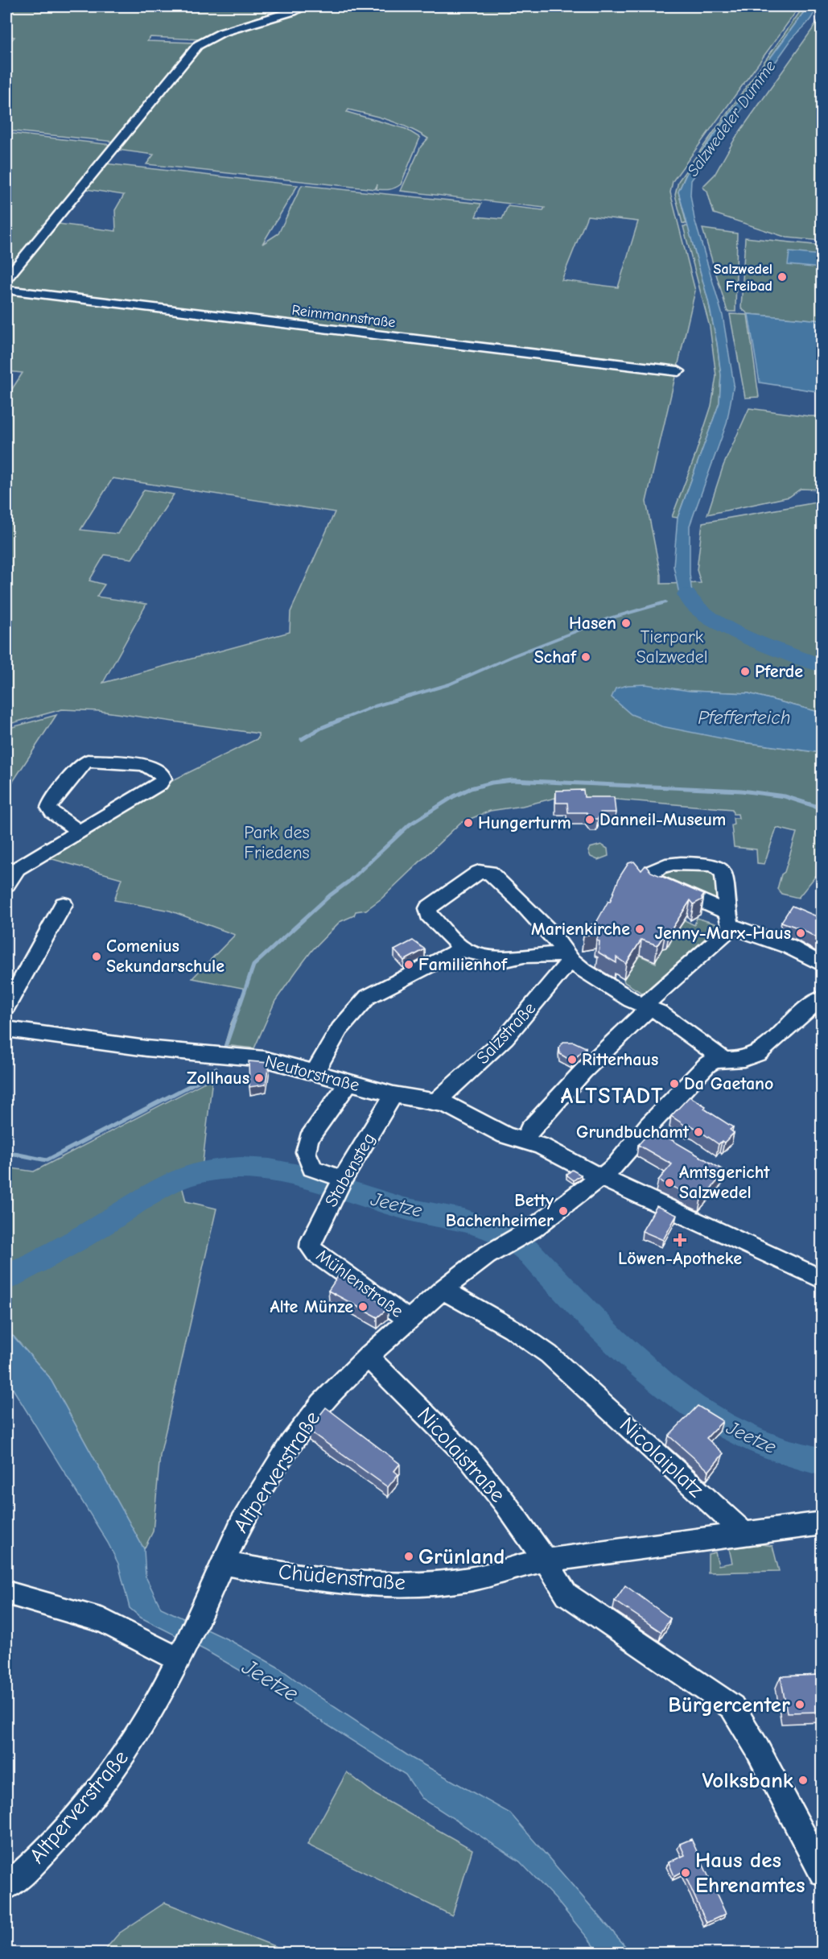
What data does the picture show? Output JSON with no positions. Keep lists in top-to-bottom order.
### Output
{
  "streets": {
    "street": [
      "Reimmannstraße",
      "Salzstraße",
      "Neutorstraße",
      "Stabensteg",
      "Mühlenstraße",
      "Nicolaistraße",
      "Nicolaiplatz",
      "Altperverstraße",
      "Chüdenstraße"
    ]
  },
  "crossings": [
    ["Salzstraße", "Neutorstraße"],
    ["Neutorstraße", "Stabensteg"],
    ["Neutorstraße", "Altperverstraße"],
    ["Stabensteg", "Mühlenstraße"],
    ["Mühlenstraße", "Altperverstraße"],
    ["Nicolaistraße", "Altperverstraße"],
    ["Nicolaistraße", "Chüdenstraße"],
    ["Nicolaiplatz", "Altperverstraße"],
    ["Altperverstraße", "Chüdenstraße"]
  ],
  "districts": ["ALTSTADT"],
  "water": ["Salzwedeler Dumme", "Pfefferteich", "Jeetze"],
  "parks": ["Tierpark Salzwedel", "Park des Friedens"],
  "places": {
    "other": [
      "Salzwedel Freibad",
      "Hasen",
      "Schaf",
      "Pferde",
      "Danneil-Museum",
      "Hungerturm",
      "Marienkirche",
      "Jenny-Marx-Haus",
      "Comenius Sekundarschule",
      "Familienhof",
      "Ritterhaus",
      "Zollhaus",
      "Da Gaetano",
      "Grundbuchamt",
      "Amtsgericht Salzwedel",
      "Betty Bachenheimer",
      "Alte Münze",
      "Grünland",
      "Bürgercenter",
      "Volksbank",
      "Haus des Ehrenamtes"
    ],
    "health": ["Löwen-Apotheke"]
  }
}
